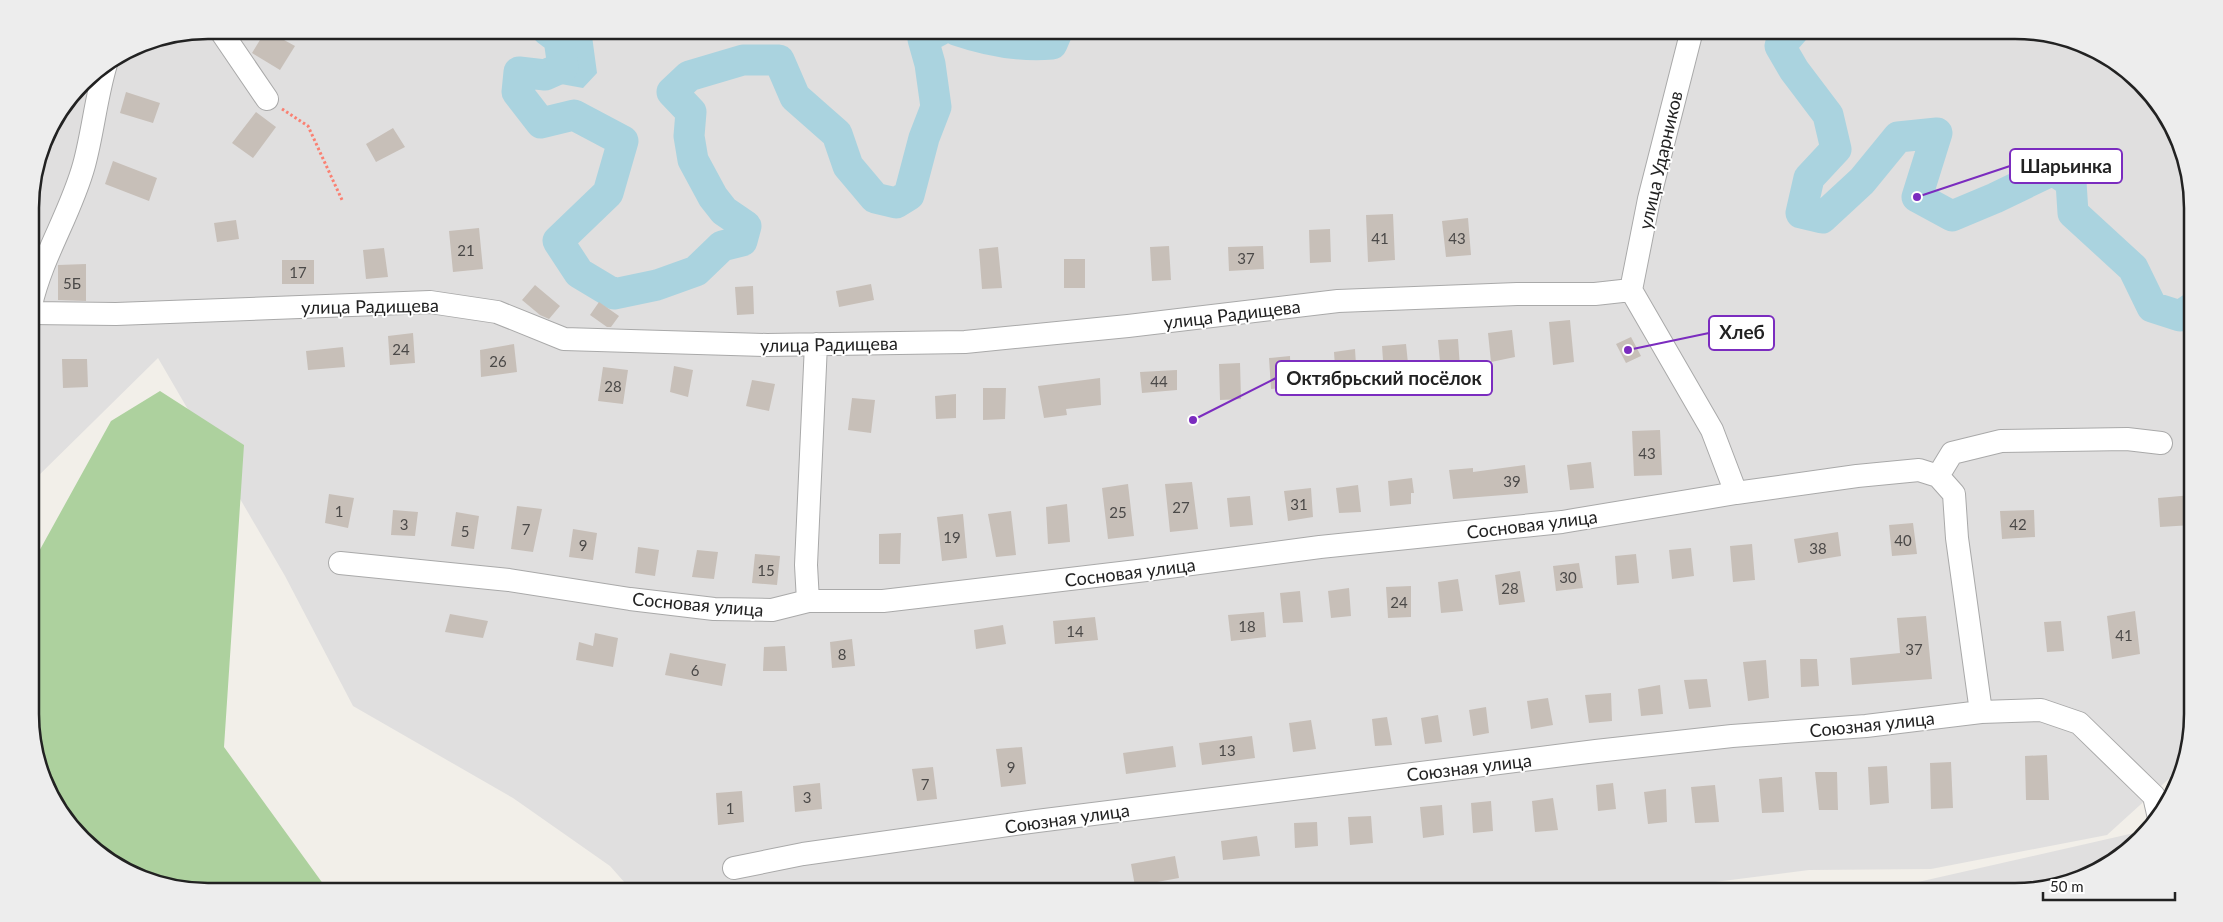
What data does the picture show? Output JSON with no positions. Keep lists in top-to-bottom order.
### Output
{
  "streets": {
    "street": [
      "улица Ударников",
      "улица Радищева",
      "Сосновая улица",
      "Союзная улица"
    ]
  },
  "crossings": [
    ["улица Ударников", "улица Радищева"]
  ],
  "places": ["Шарьинка", "Хлеб", "Октябрьский посёлок"],
  "house_numbers": [
    "41",
    "43",
    "21",
    "37",
    "17",
    "5Б",
    "24",
    "26",
    "44",
    "28",
    "43",
    "39",
    "31",
    "27",
    "1",
    "25",
    "3",
    "42",
    "7",
    "5",
    "19",
    "40",
    "9",
    "38",
    "15",
    "30",
    "28",
    "24",
    "18",
    "14",
    "41",
    "37",
    "8",
    "6",
    "13",
    "9",
    "7",
    "3",
    "1"
  ],
  "scale_bar": "50 m"
}
